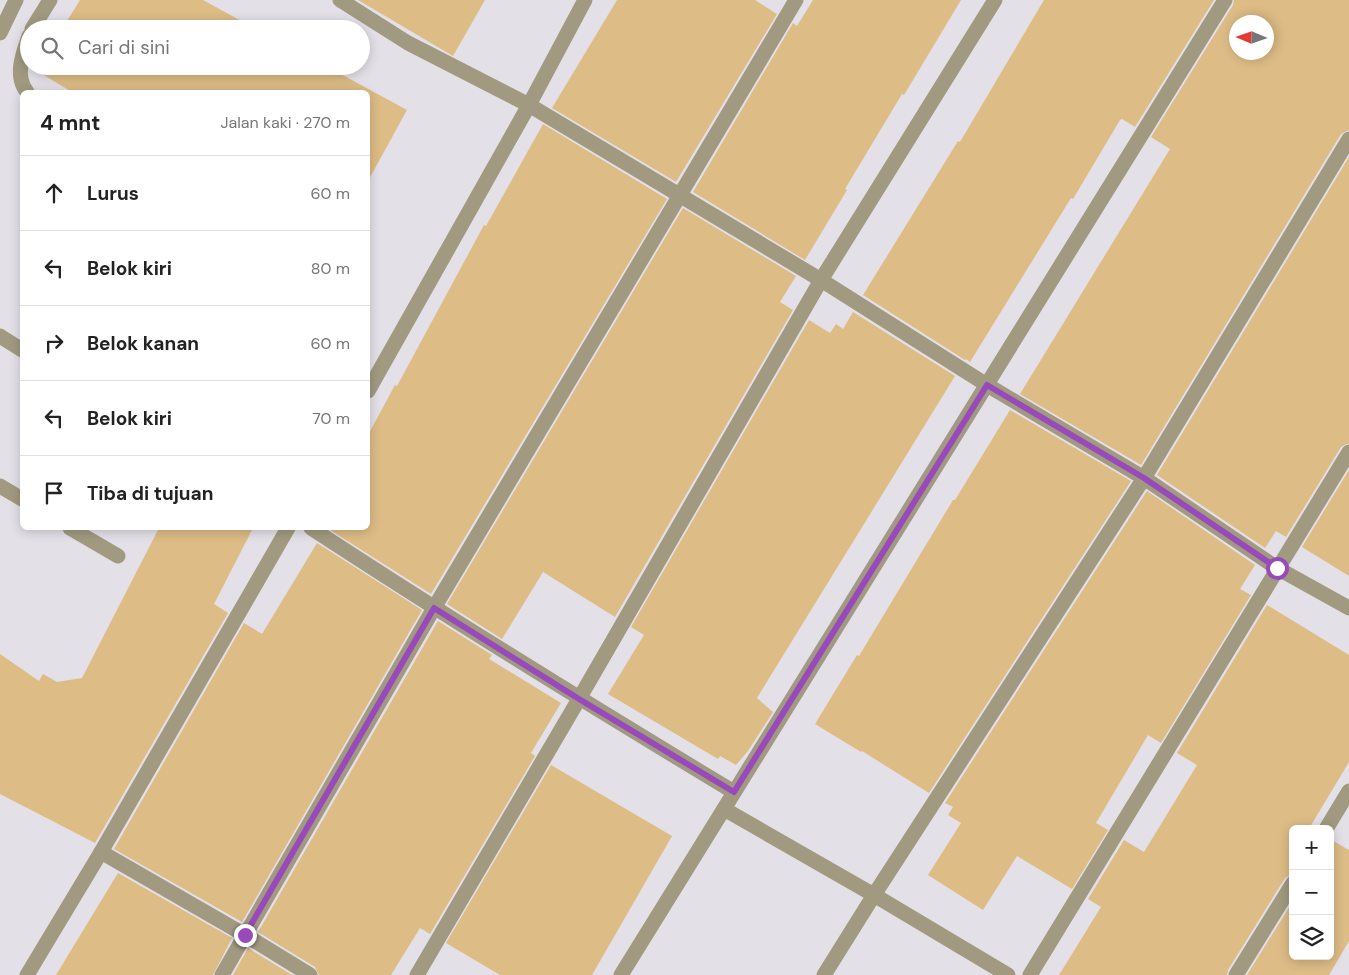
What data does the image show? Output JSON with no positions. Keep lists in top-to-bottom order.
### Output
{
  "north": "left",
  "page": {
    "search": "Cari di sini",
    "heading": ["4 mnt", "Jalan kaki · 270 m"],
    "list": [
      ["Lurus", "60 m"],
      ["Belok kiri", "80 m"],
      ["Belok kanan", "60 m"],
      ["Belok kiri", "70 m"],
      "Tiba di tujuan"
    ],
    "map_buttons": ["+", "−"]
  }
}
